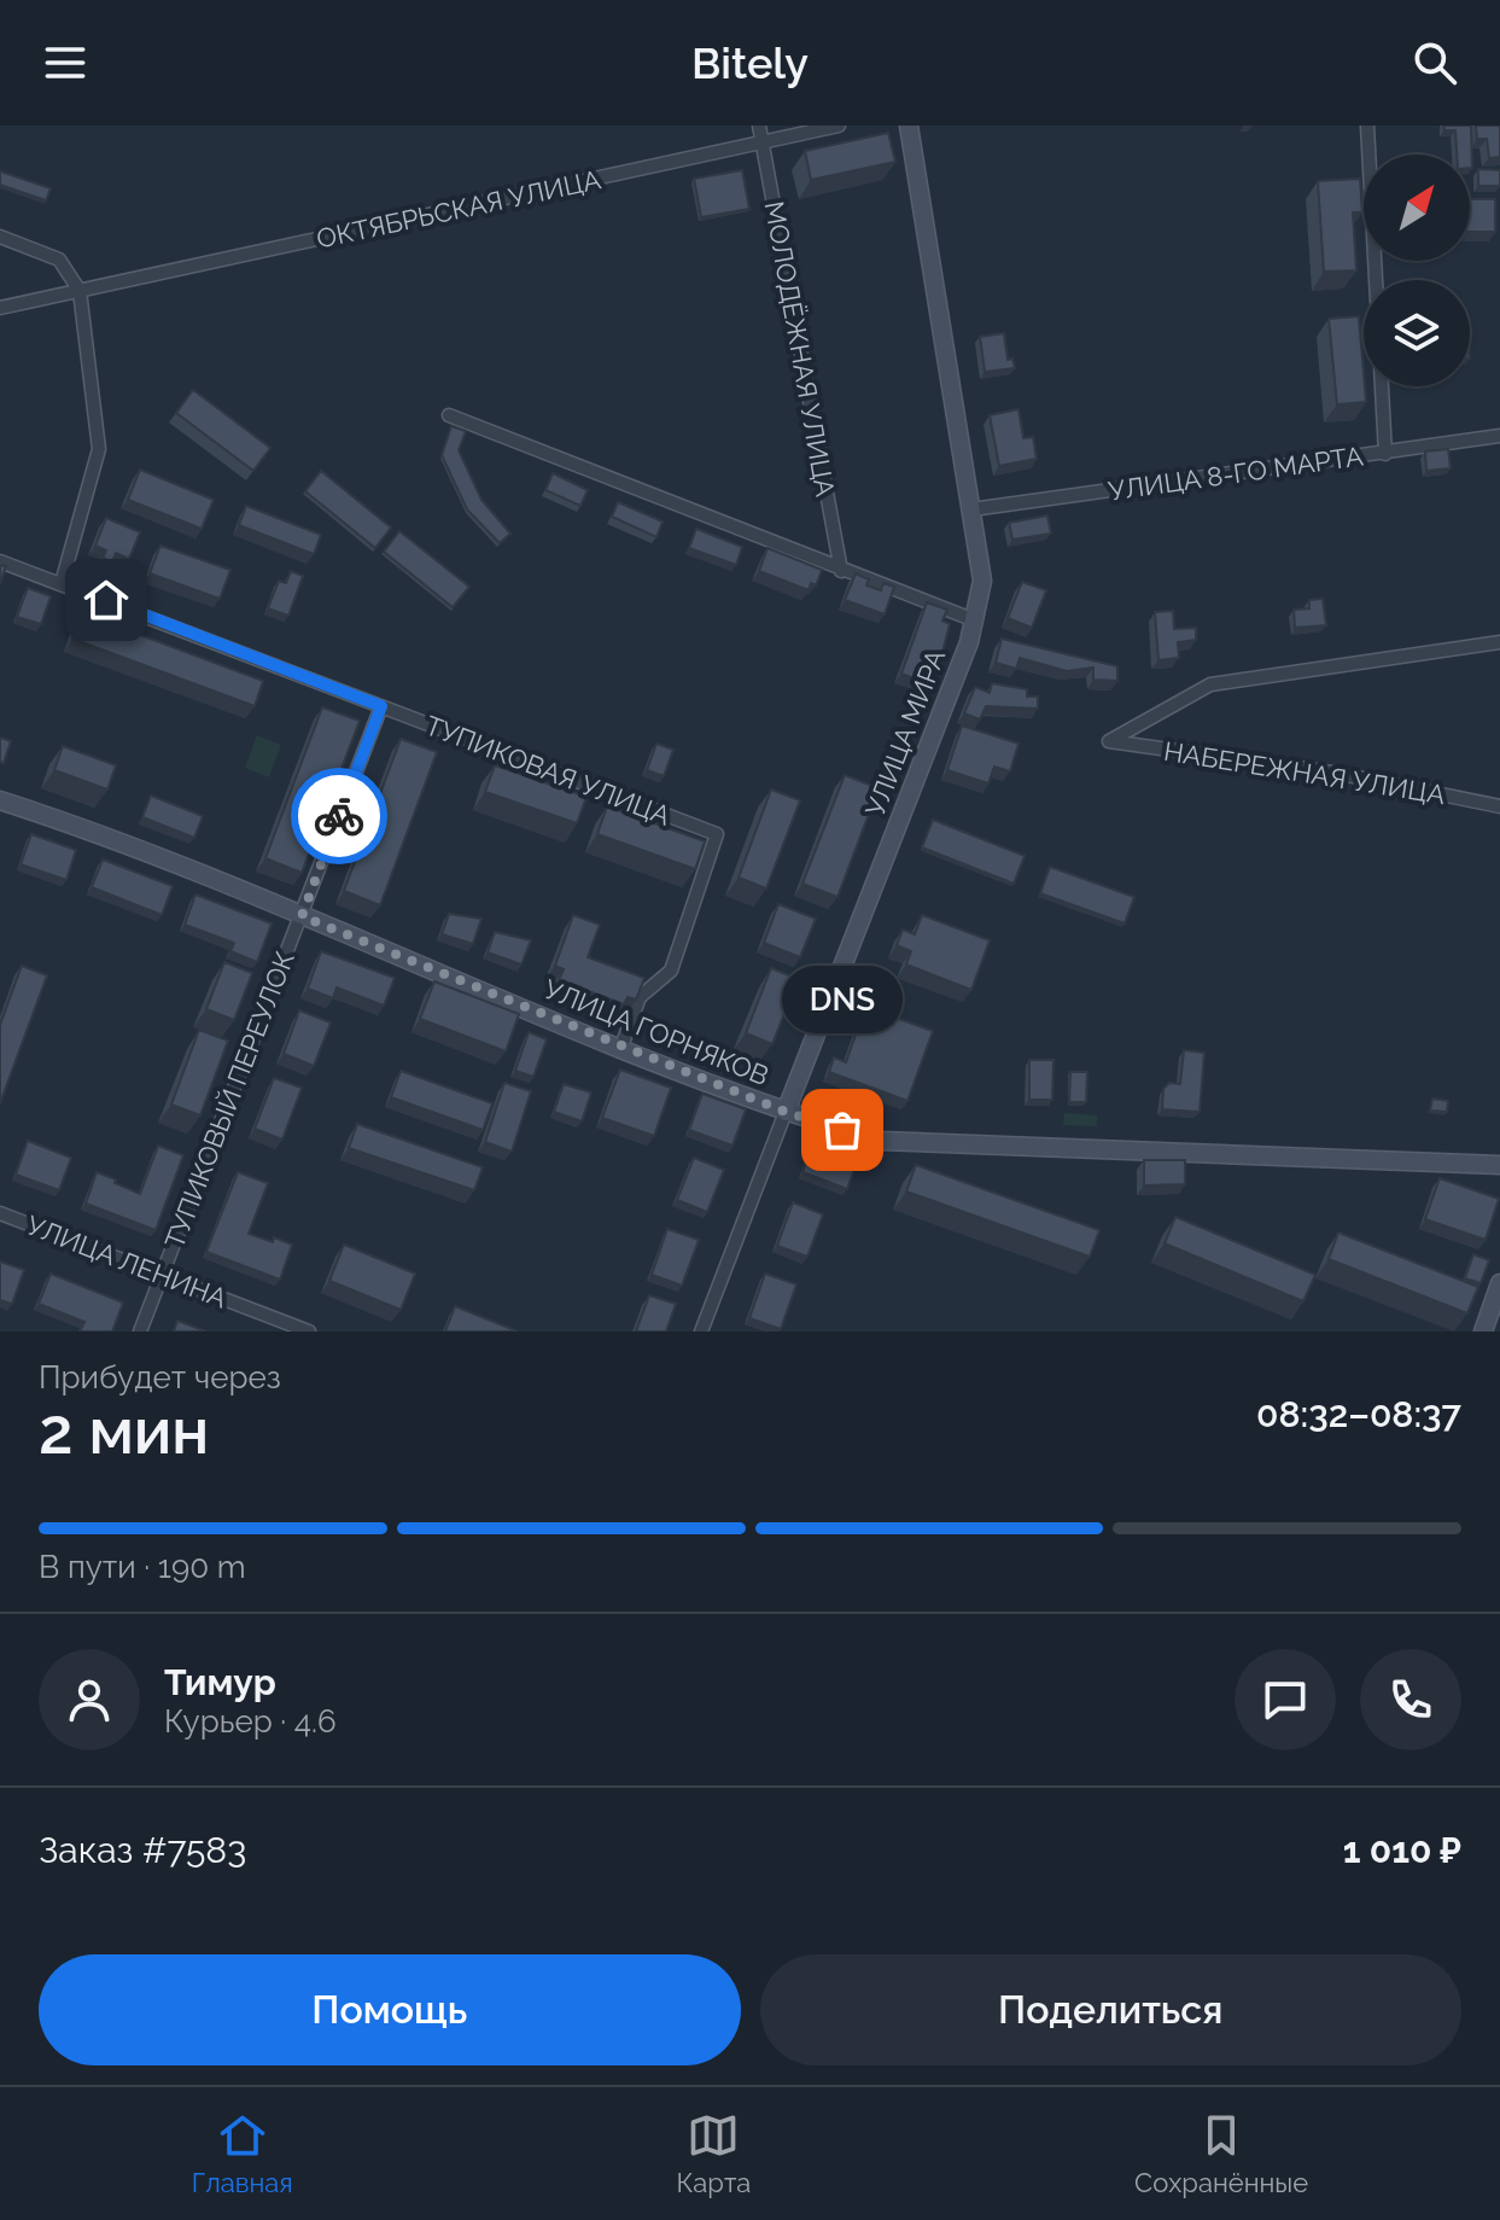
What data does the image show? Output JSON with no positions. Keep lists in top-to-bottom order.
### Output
{
  "streets": {
    "main road": ["УЛИЦА МИРА", "УЛИЦА ГОРНЯКОВ"],
    "street": [
      "ОКТЯБРЬСКАЯ УЛИЦА",
      "МОЛОДЁЖНАЯ УЛИЦА",
      "УЛИЦА 8-ГО МАРТА",
      "ТУПИКОВАЯ УЛИЦА",
      "НАБЕРЕЖНАЯ УЛИЦА",
      "ТУПИКОВЫЙ ПЕРЕУЛОК",
      "УЛИЦА ЛЕНИНА"
    ]
  },
  "crossings": [
    ["ОКТЯБРЬСКАЯ УЛИЦА", "МОЛОДЁЖНАЯ УЛИЦА"],
    ["УЛИЦА 8-ГО МАРТА", "УЛИЦА МИРА"],
    ["УЛИЦА МИРА", "УЛИЦА ГОРНЯКОВ"],
    ["ТУПИКОВАЯ УЛИЦА", "УЛИЦА ГОРНЯКОВ"],
    ["ТУПИКОВАЯ УЛИЦА", "ТУПИКОВЫЙ ПЕРЕУЛОК"],
    ["УЛИЦА ГОРНЯКОВ", "ТУПИКОВЫЙ ПЕРЕУЛОК"],
    ["ТУПИКОВЫЙ ПЕРЕУЛОК", "УЛИЦА ЛЕНИНА"]
  ],
  "places": ["DNS"],
  "north": "top right",
  "page": {
    "header": "Bitely",
    "bubble": "DNS",
    "heading": ["2 мин", "Прибудет через", "08:32–08:37"],
    "panel": [
      "Тимур",
      "Курьер · 4.6",
      "Заказ #7583",
      "1 010 ₽"
    ],
    "bar": "В пути · 190 m",
    "buttons": ["Помощь", "Поделиться"],
    "tabs": ["Главная", "Карта", "Сохранённые"]
  }
}
